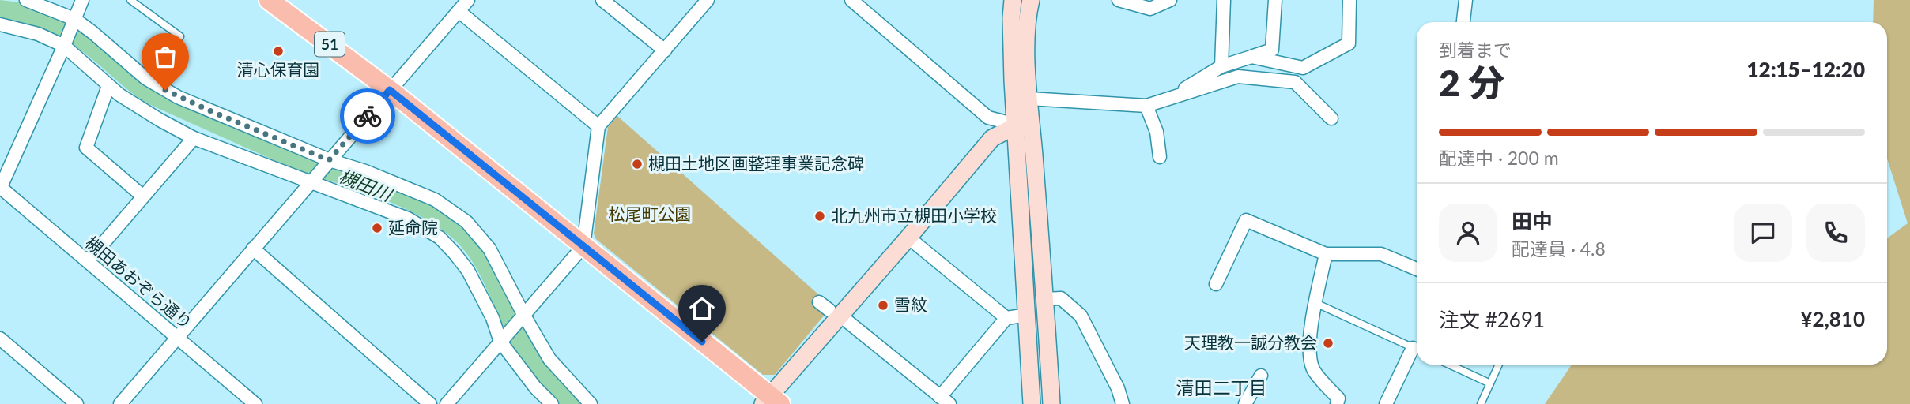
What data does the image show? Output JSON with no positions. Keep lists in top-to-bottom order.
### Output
{
  "streets": {
    "main road": ["51"],
    "street": ["槻田あおぞら通り"]
  },
  "districts": ["清田二丁目"],
  "water": ["槻田川"],
  "parks": ["松尾町公園"],
  "places": [
    "清心保育園",
    "槻田土地区画整理事業記念碑",
    "北九州市立槻田小学校",
    "延命院",
    "雪紋",
    "天理教一誠分教会"
  ],
  "page": {
    "heading": ["2 分", "到着まで", "12:15–12:20"],
    "panel": [
      "田中",
      "配達員 · 4.8",
      "注文 #2691",
      "¥2,810"
    ],
    "bar": "配達中 · 200 m"
  }
}
